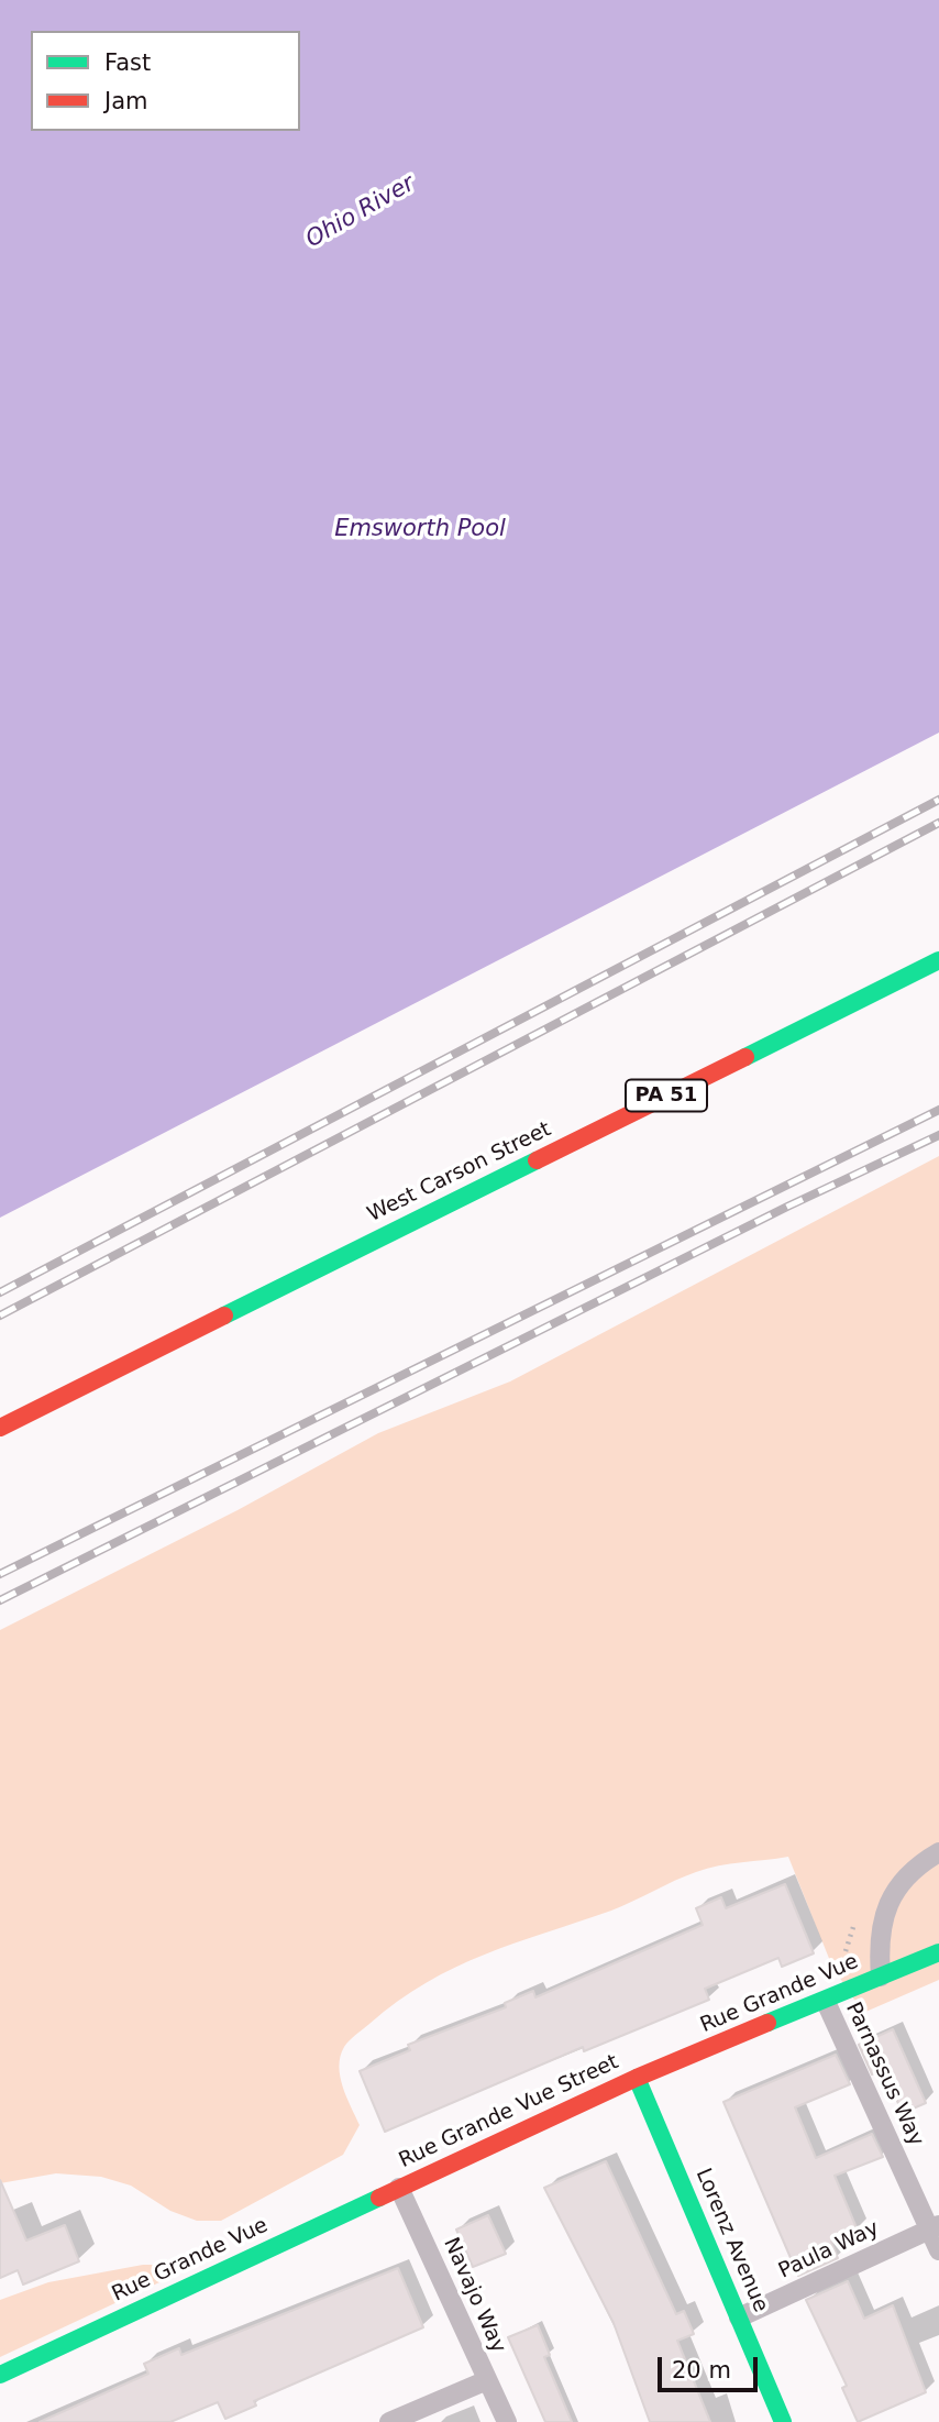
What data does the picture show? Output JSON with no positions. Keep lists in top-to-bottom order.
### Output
{
  "streets": {
    "street": [
      "PA 51",
      "West Carson Street",
      "Rue Grande Vue",
      "Rue Grande Vue Street",
      "Lorenz Avenue"
    ],
    "lane": ["Parnassus Way", "Paula Way", "Navajo Way"]
  },
  "crossings": [
    ["Rue Grande Vue", "Parnassus Way"],
    ["Rue Grande Vue", "Rue Grande Vue Street"],
    ["Rue Grande Vue", "Lorenz Avenue"],
    ["Rue Grande Vue", "Navajo Way"],
    ["Parnassus Way", "Paula Way"],
    ["Rue Grande Vue Street", "Lorenz Avenue"],
    ["Rue Grande Vue Street", "Navajo Way"],
    ["Lorenz Avenue", "Paula Way"]
  ],
  "water": ["Ohio River", "Emsworth Pool"],
  "legend": ["Fast", "Jam"],
  "scale_bar": "20 m"
}
